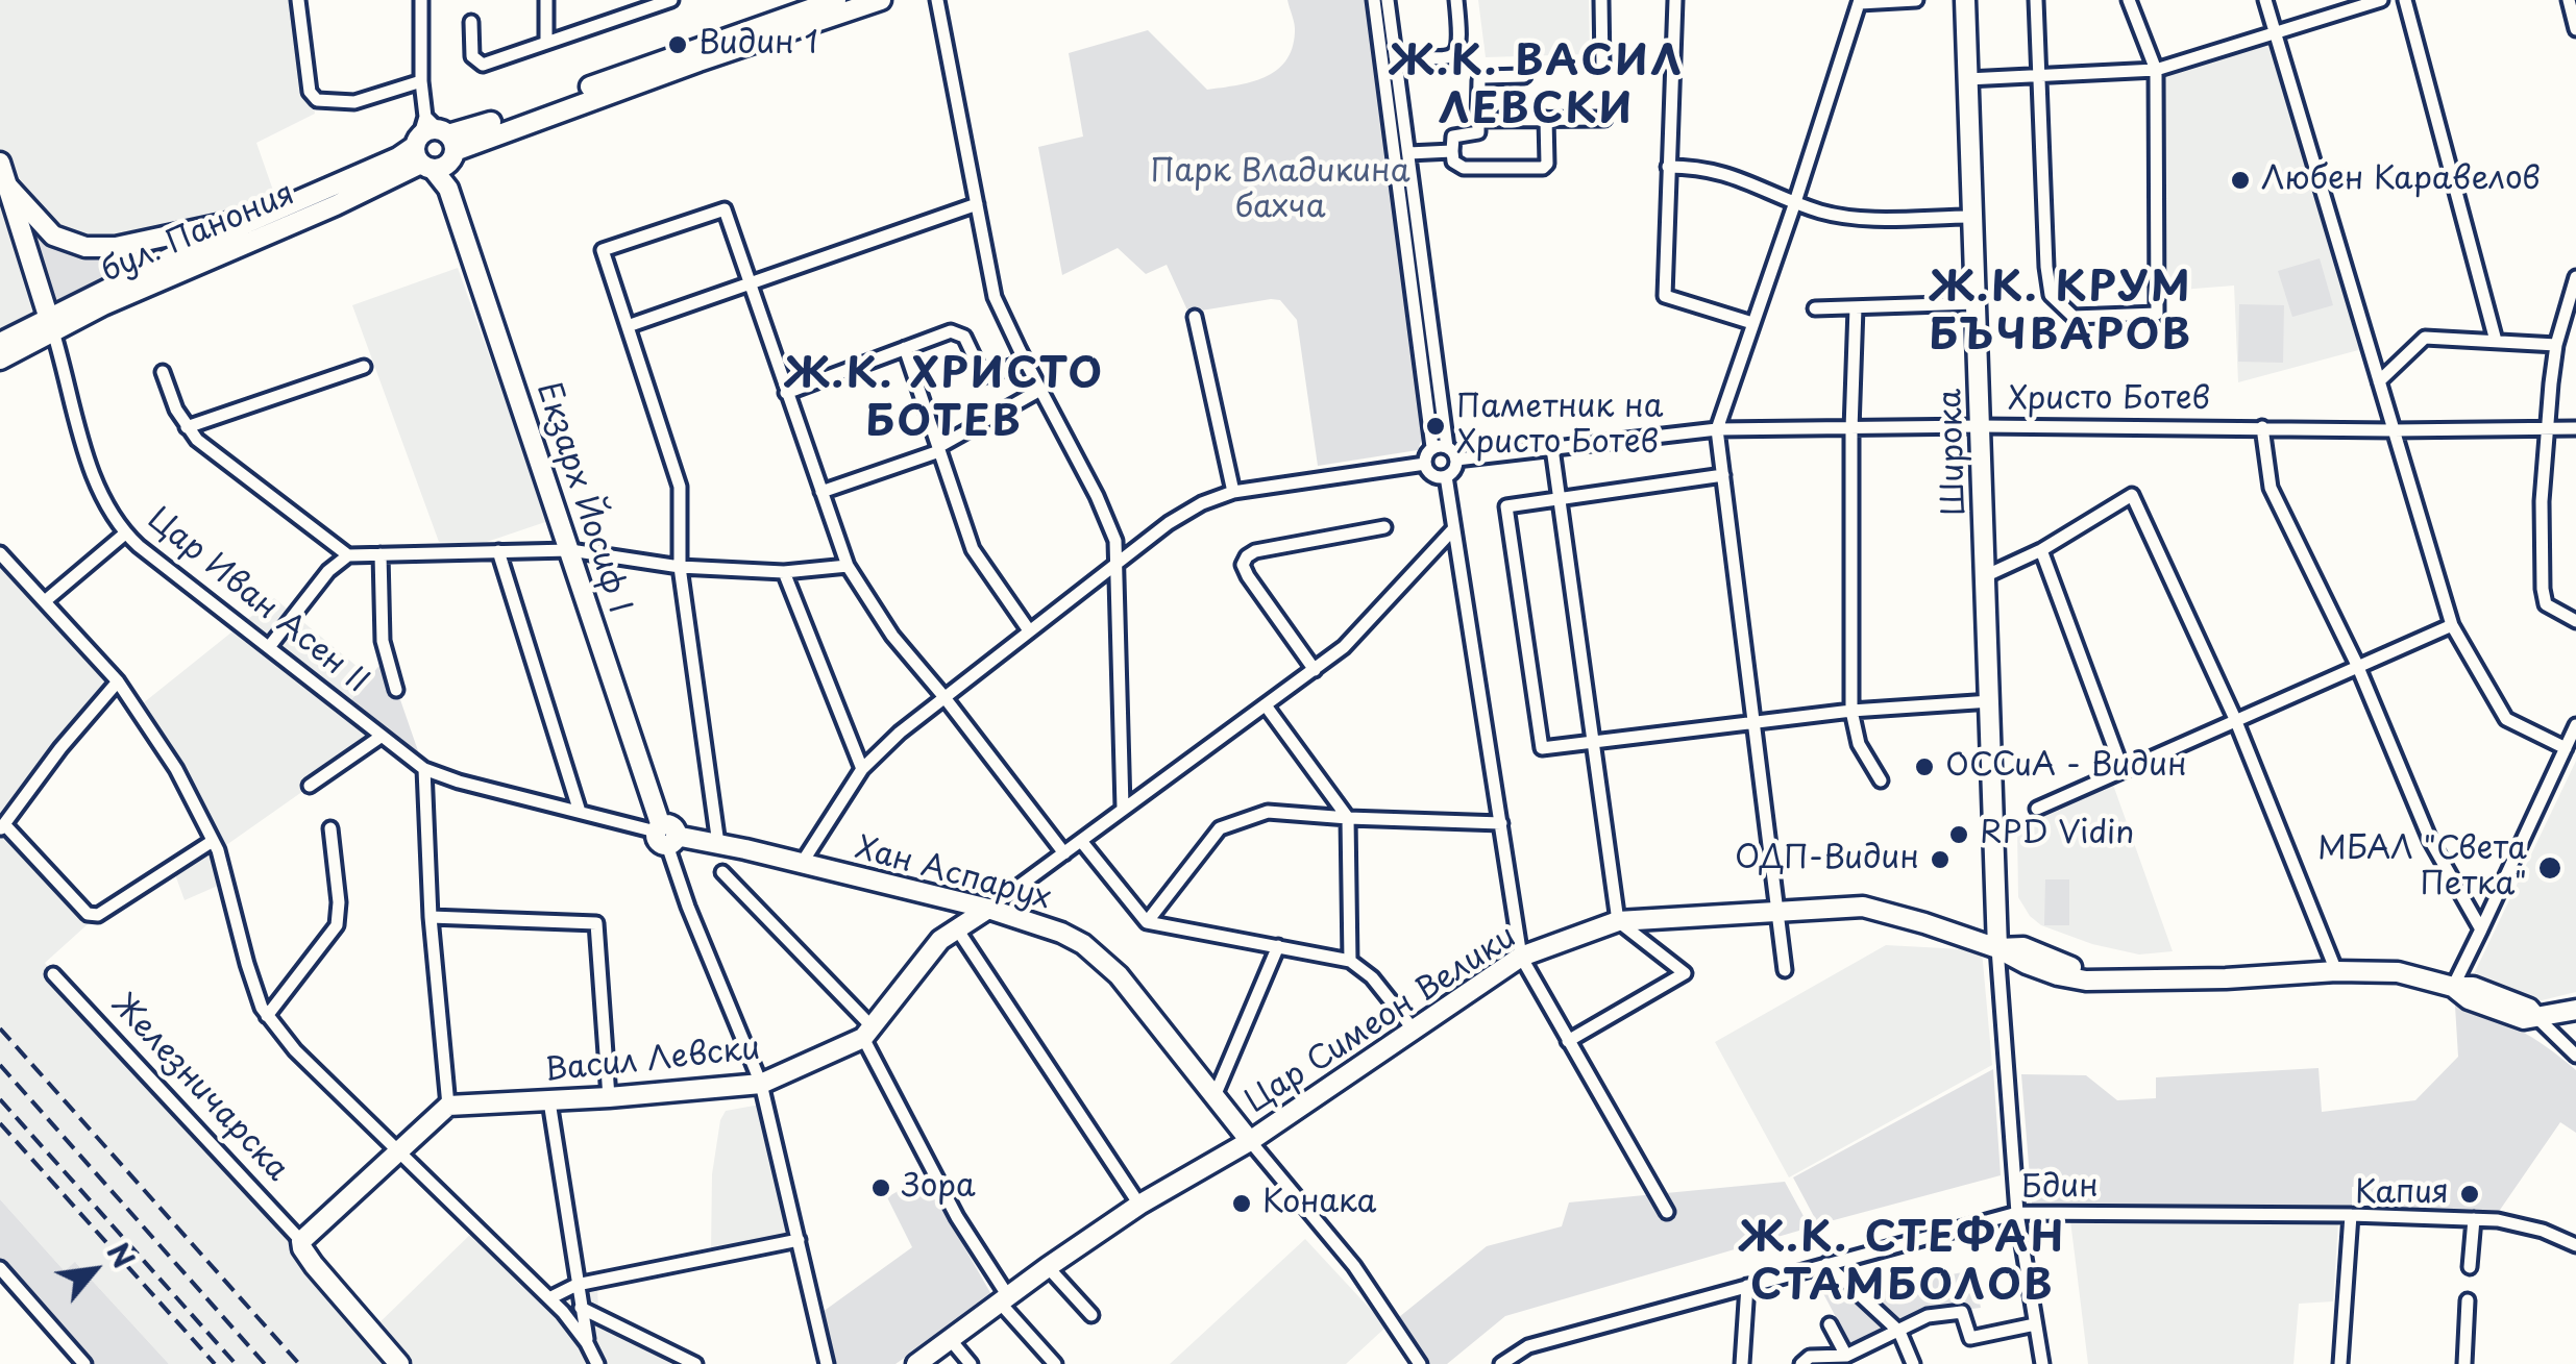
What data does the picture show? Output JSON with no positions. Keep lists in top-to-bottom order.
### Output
{
  "streets": {
    "main road": [
      "бул. Панония",
      "Широка",
      "Екзарх Йосиф I",
      "Цар Иван Асен II",
      "Хан Аспарух",
      "Цар Симеон Велики",
      "Васил Левски",
      "Железничарска"
    ],
    "street": ["Христо Ботев", "Бдин"]
  },
  "crossings": [
    ["бул. Панония", "Екзарх Йосиф I"],
    ["бул. Панония", "Цар Иван Асен II"],
    ["Христо Ботев", "Широка"],
    ["Широка", "Цар Симеон Велики"],
    ["Екзарх Йосиф I", "Цар Иван Асен II"],
    ["Екзарх Йосиф I", "Хан Аспарух"],
    ["Екзарх Йосиф I", "Васил Левски"],
    ["Цар Иван Асен II", "Хан Аспарух"],
    ["Хан Аспарух", "Цар Симеон Велики"],
    ["Хан Аспарух", "Васил Левски"]
  ],
  "districts": [
    "Ж.К. ВАСИЛ ЛЕВСКИ",
    "Ж.К. КРУМ БЪЧВАРОВ",
    "Ж.К. ХРИСТО БОТЕВ",
    "Ж.К. СТЕФАН СТАМБОЛОВ"
  ],
  "parks": ["Парк Владикина бахча"],
  "places": [
    "Видин 1",
    "Любен Каравелов",
    "Паметник на Христо Ботев",
    "ОССиА - Видин",
    "RPD Vidin",
    "ОДП-Видин",
    "МБАЛ \"Света Петка\"",
    "Зора",
    "Капия",
    "Конака"
  ],
  "north": "top right"
}
